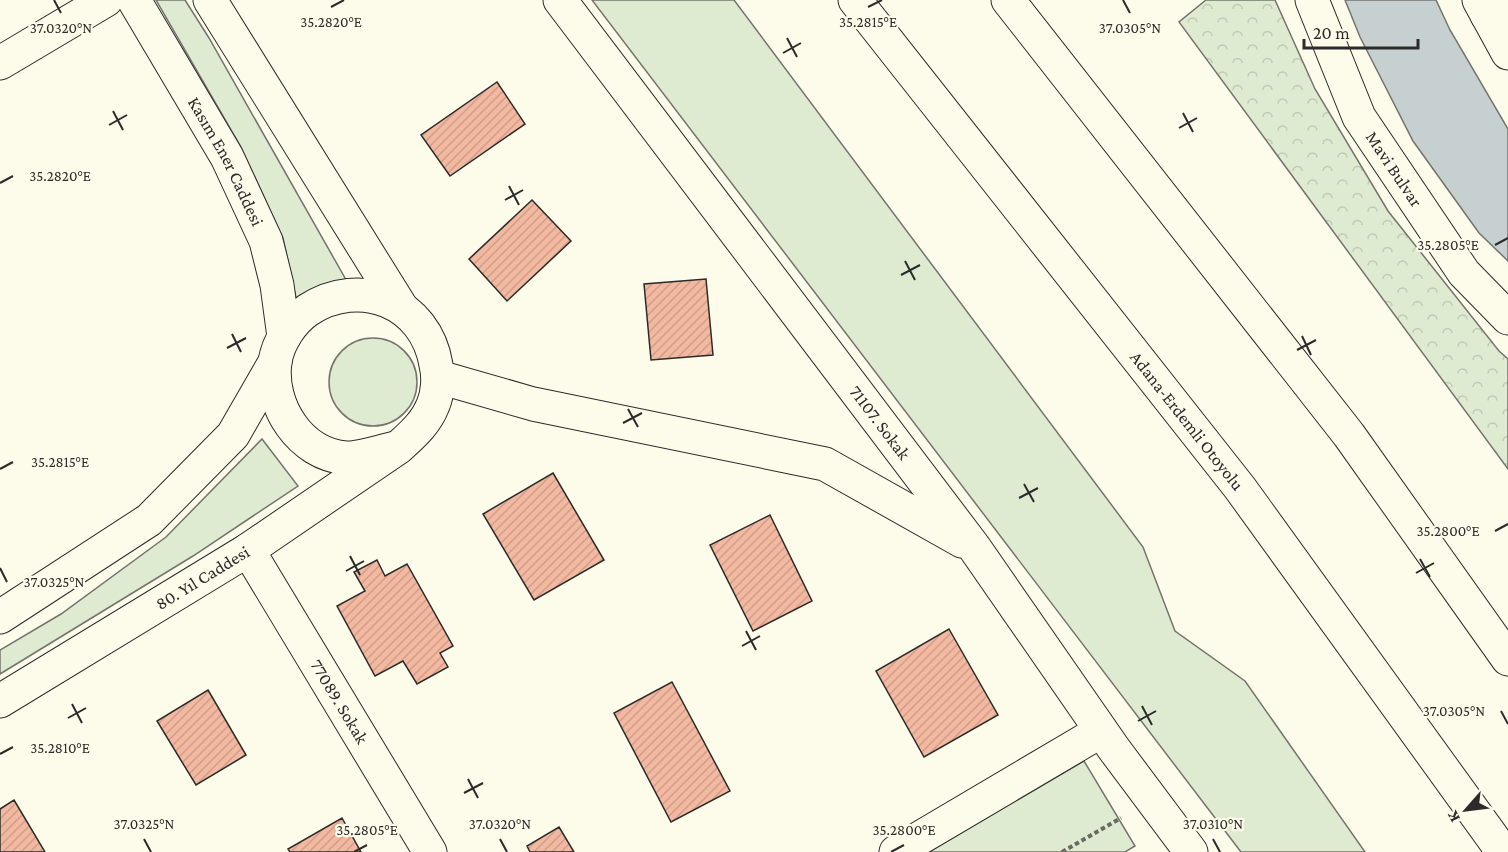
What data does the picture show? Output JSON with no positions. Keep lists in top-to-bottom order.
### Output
{
  "streets": {
    "main road": [
      "Kasım Ener Caddesi",
      "Mavi Bulvar",
      "Adana-Erdemli Otoyolu",
      "71107. Sokak",
      "80. Yıl Caddesi",
      "77089. Sokak"
    ]
  },
  "crossings": [
    ["Kasım Ener Caddesi", "80. Yıl Caddesi"],
    ["80. Yıl Caddesi", "77089. Sokak"]
  ],
  "scale_bar": "20 m",
  "north": "bottom left",
  "coordinates": [
    "35.2820°E",
    "35.2815°E",
    "37.0320°N",
    "37.0305°N",
    "35.2805°E",
    "35.2800°E",
    "37.0325°N",
    "35.2810°E",
    "37.0310°N"
  ]
}
